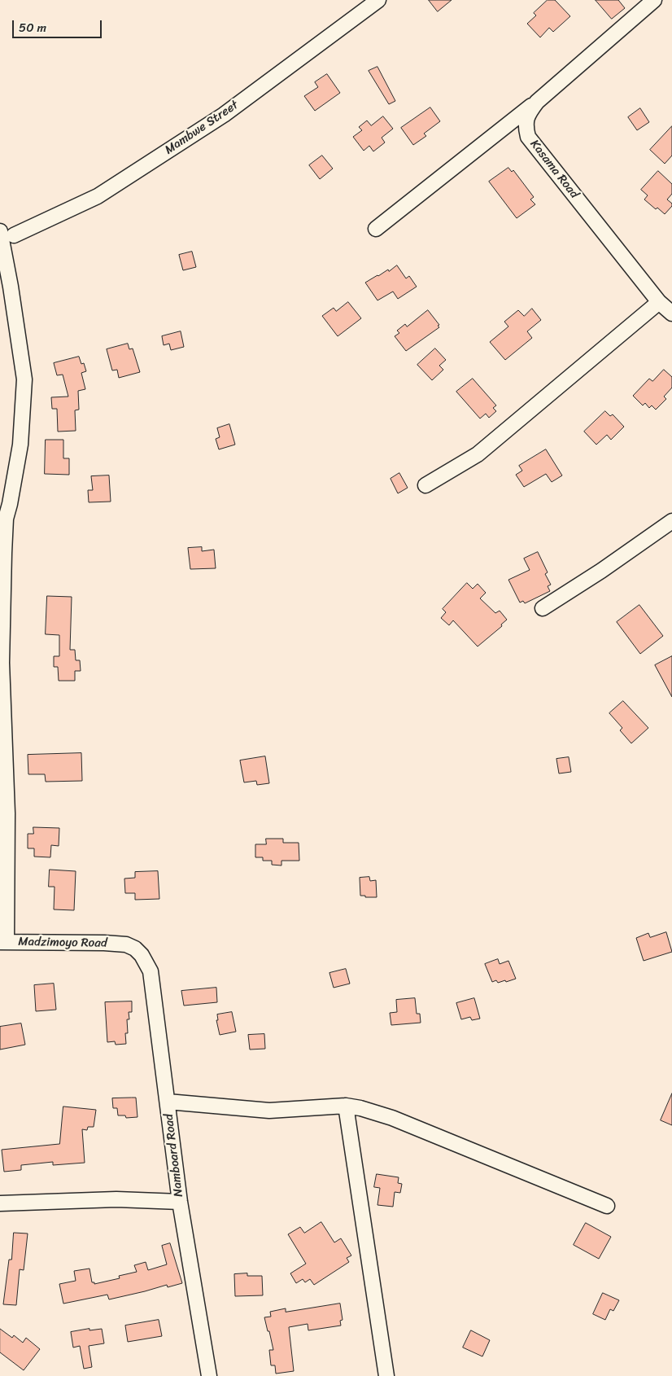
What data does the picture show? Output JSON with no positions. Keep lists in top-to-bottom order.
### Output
{
  "streets": {
    "street": [
      "Mambwe Street",
      "Kasama Road",
      "Madzimoyo Road",
      "Namboard Road"
    ]
  },
  "crossings": [
    ["Madzimoyo Road", "Namboard Road"]
  ],
  "scale_bar": "50 m"
}
